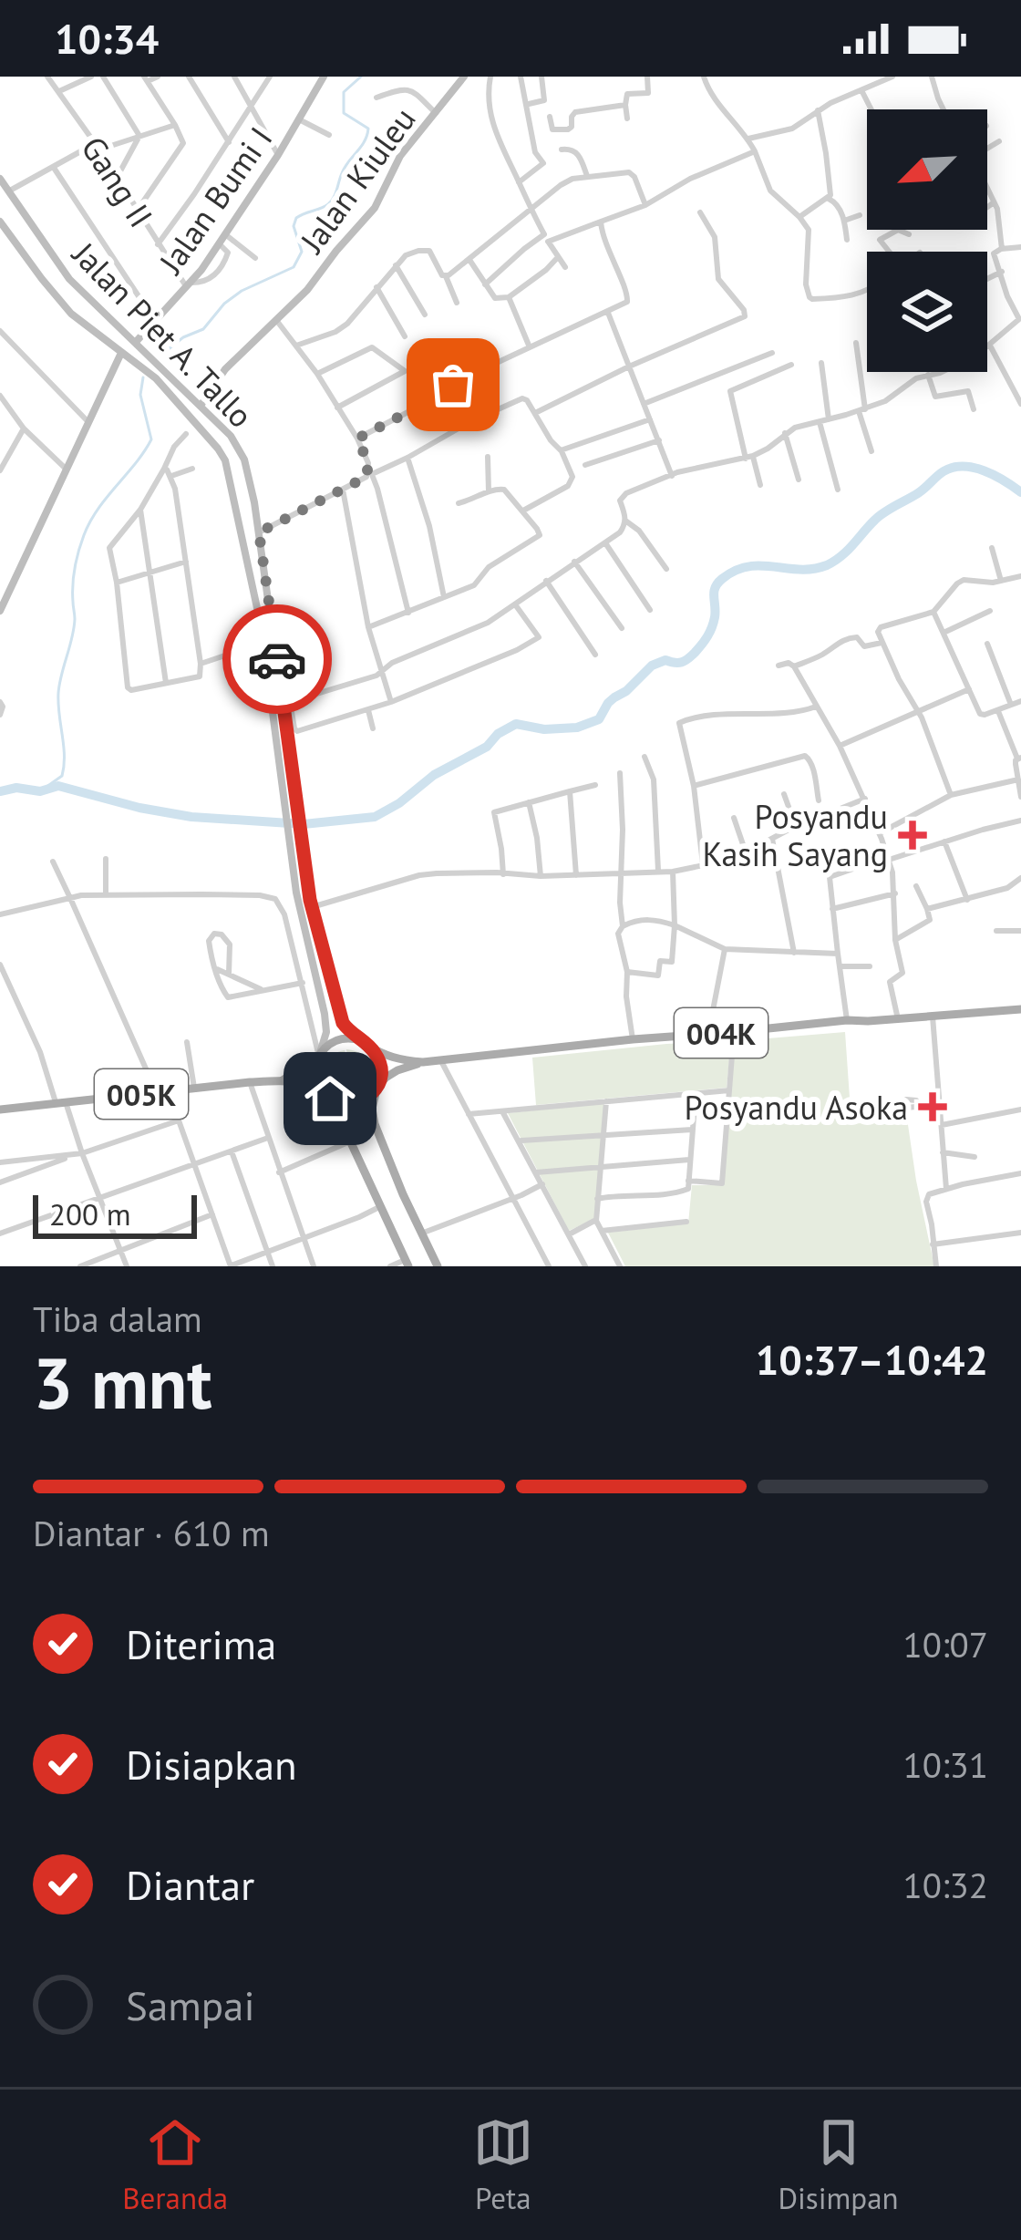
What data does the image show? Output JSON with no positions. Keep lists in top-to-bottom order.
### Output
{
  "streets": {
    "main road": [
      "Jalan Kiuleu",
      "Jalan Bumi I",
      "Jalan Piet A. Tallo",
      "004K",
      "005K"
    ],
    "street": ["Gang II"]
  },
  "crossings": [
    ["Jalan Kiuleu", "Jalan Piet A. Tallo"],
    ["Gang II", "Jalan Bumi I"],
    ["Jalan Bumi I", "Jalan Piet A. Tallo"],
    ["Jalan Piet A. Tallo", "004K"],
    ["Jalan Piet A. Tallo", "005K"],
    ["004K", "005K"]
  ],
  "places": {
    "health": ["Posyandu Kasih Sayang", "Posyandu Asoka"]
  },
  "scale_bar": "200 m",
  "north": "bottom left",
  "page": {
    "status": "10:34",
    "scale": "200 m",
    "heading": ["3 mnt", "Tiba dalam", "10:37–10:42"],
    "bar": "Diantar · 610 m",
    "list": [
      ["Diterima", "10:07"],
      ["Disiapkan", "10:31"],
      ["Diantar", "10:32"],
      "Sampai"
    ],
    "tabs": ["Beranda", "Peta", "Disimpan"]
  }
}
